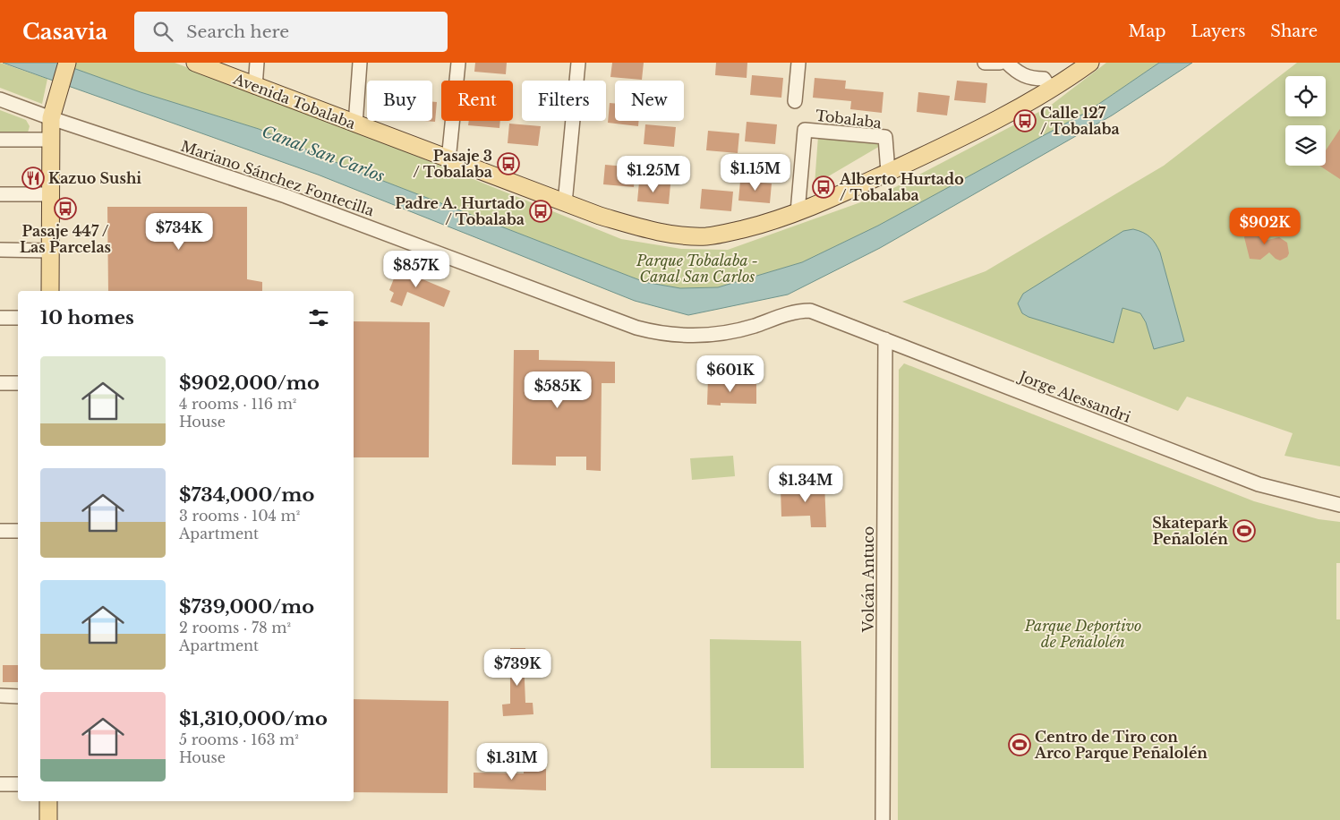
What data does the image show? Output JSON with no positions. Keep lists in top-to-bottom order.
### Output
{
  "streets": {
    "main road": ["Avenida Tobalaba"],
    "street": [
      "Tobalaba",
      "Mariano Sánchez Fontecilla",
      "Jorge Alessandri",
      "Volcán Antuco"
    ]
  },
  "crossings": [
    ["Avenida Tobalaba", "Tobalaba"],
    ["Mariano Sánchez Fontecilla", "Jorge Alessandri"],
    ["Jorge Alessandri", "Volcán Antuco"]
  ],
  "water": ["Canal San Carlos"],
  "parks": ["Parque Tobalaba - Canal San Carlos", "Parque Deportivo de Peñalolén"],
  "places": {
    "bus stop": [
      "Calle 127 / Tobalaba",
      "Pasaje 3 / Tobalaba",
      "Alberto Hurtado / Tobalaba",
      "Pasaje 447 / Las Parcelas",
      "Padre A. Hurtado / Tobalaba"
    ],
    "restaurant": ["Kazuo Sushi"],
    "sports": ["Skatepark Peñalolén", "Centro de Tiro con Arco Parque Peñalolén"]
  },
  "page": {
    "header": "Casavia",
    "search": "Search here",
    "nav": ["Map", "Layers", "Share"],
    "chip": [
      "Buy",
      "Rent",
      "Filters",
      "New"
    ],
    "price": [
      "$1.15M",
      "$1.25M",
      "$902K",
      "$734K",
      "$857K",
      "$601K",
      "$585K",
      "$1.34M",
      "$739K",
      "$1.31M"
    ],
    "heading": "10 homes",
    "list": [
      {
        "name": "$902,000/mo",
        "note": "4 rooms · 116 m² · House"
      },
      {
        "name": "$734,000/mo",
        "note": "3 rooms · 104 m² · Apartment"
      },
      {
        "name": "$739,000/mo",
        "note": "2 rooms · 78 m² · Apartment"
      },
      {
        "name": "$1,310,000/mo",
        "note": "5 rooms · 163 m² · House"
      }
    ]
  }
}
